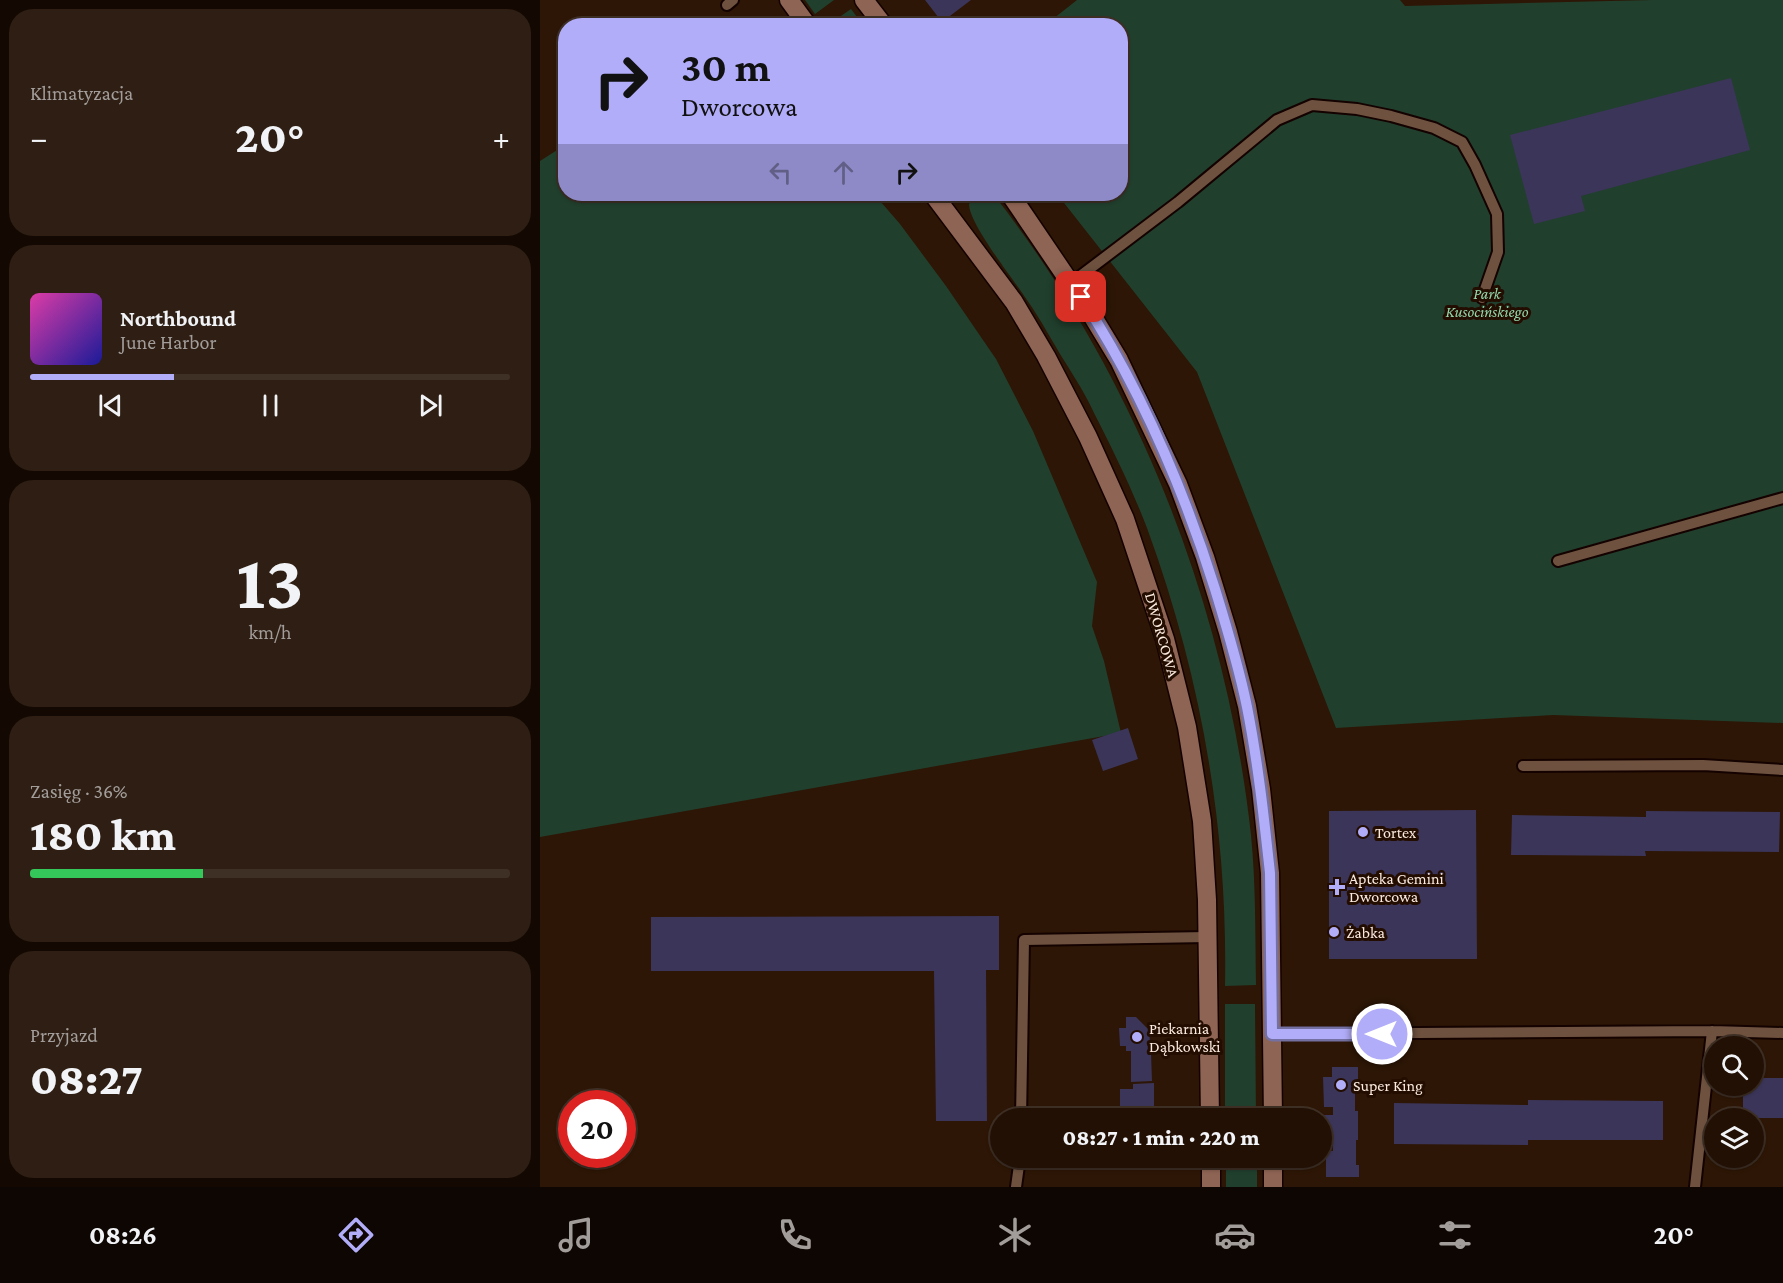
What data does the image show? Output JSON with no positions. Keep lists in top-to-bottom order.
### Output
{
  "streets": {
    "street": ["DWORCOWA"]
  },
  "parks": ["Park Kusocińskiego"],
  "places": {
    "other": [
      "Tortex",
      "Żabka",
      "Piekarnia Dąbkowski",
      "Super King"
    ],
    "health": ["Apteka Gemini Dworcowa"]
  },
  "page": {
    "tile": [
      "Klimatyzacja",
      ["13", "km/h"],
      ["Zasięg · 36%", "180 km"],
      ["Przyjazd", "08:27"]
    ],
    "turn": ["30 m", "Dworcowa"],
    "heat": ["−", "20°", "+"],
    "song": ["Northbound", "June Harbor"],
    "limit": "20",
    "trip": "08:27 · 1 min · 220 m",
    "tabs": ["08:26", "20°"]
  }
}
